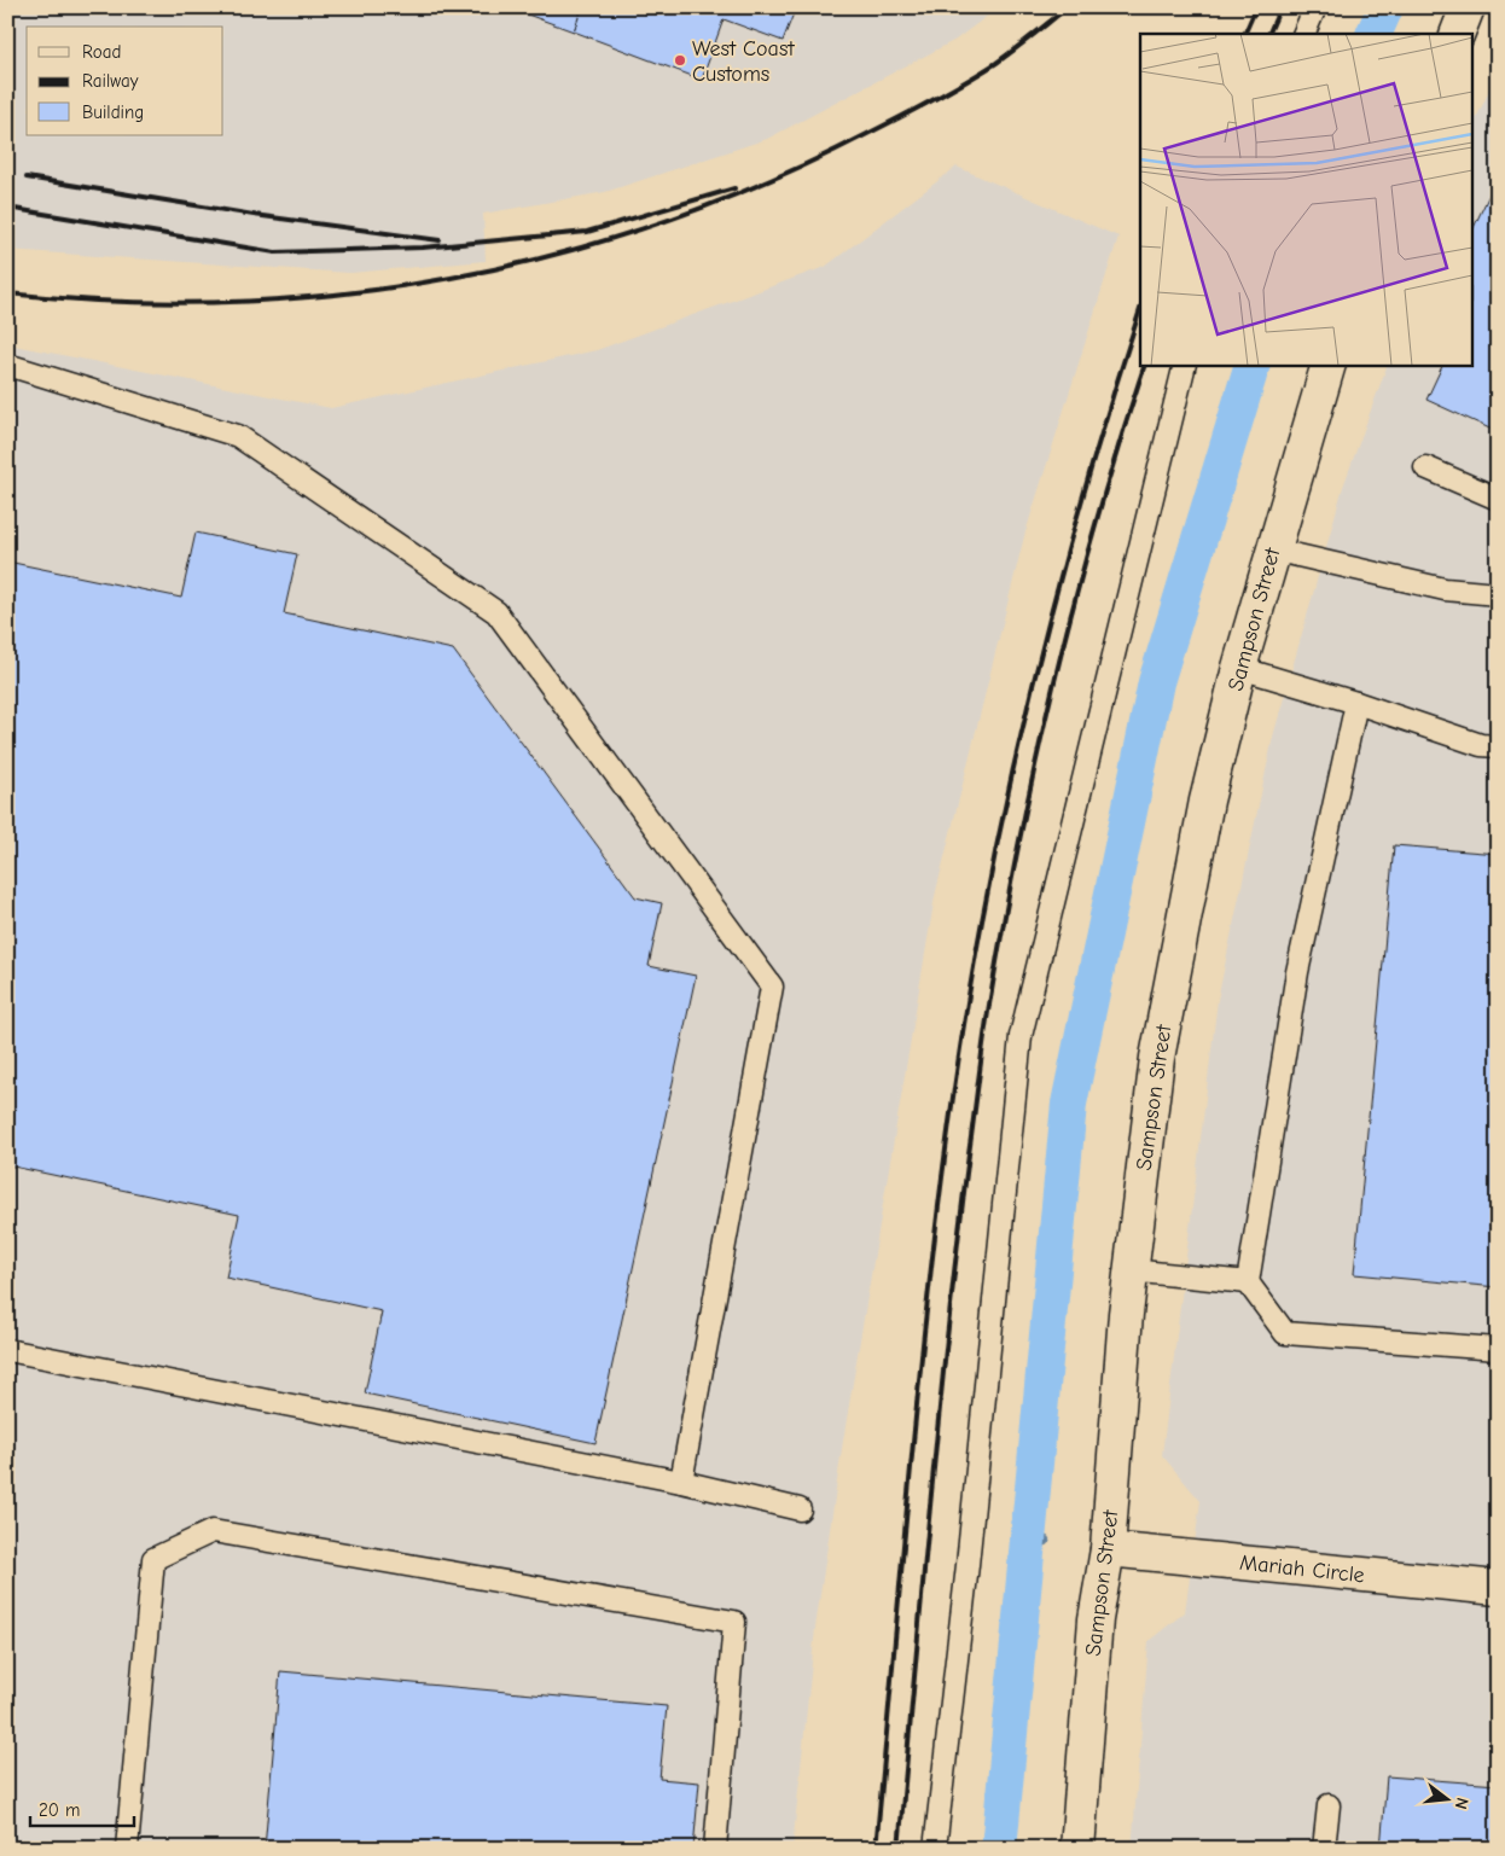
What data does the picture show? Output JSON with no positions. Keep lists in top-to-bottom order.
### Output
{
  "streets": {
    "street": ["Sampson Street", "Mariah Circle"]
  },
  "crossings": [
    ["Sampson Street", "Mariah Circle"]
  ],
  "places": ["West Coast Customs"],
  "legend": ["Road", "Railway", "Building"],
  "scale_bar": "20 m",
  "north": "right"
}
